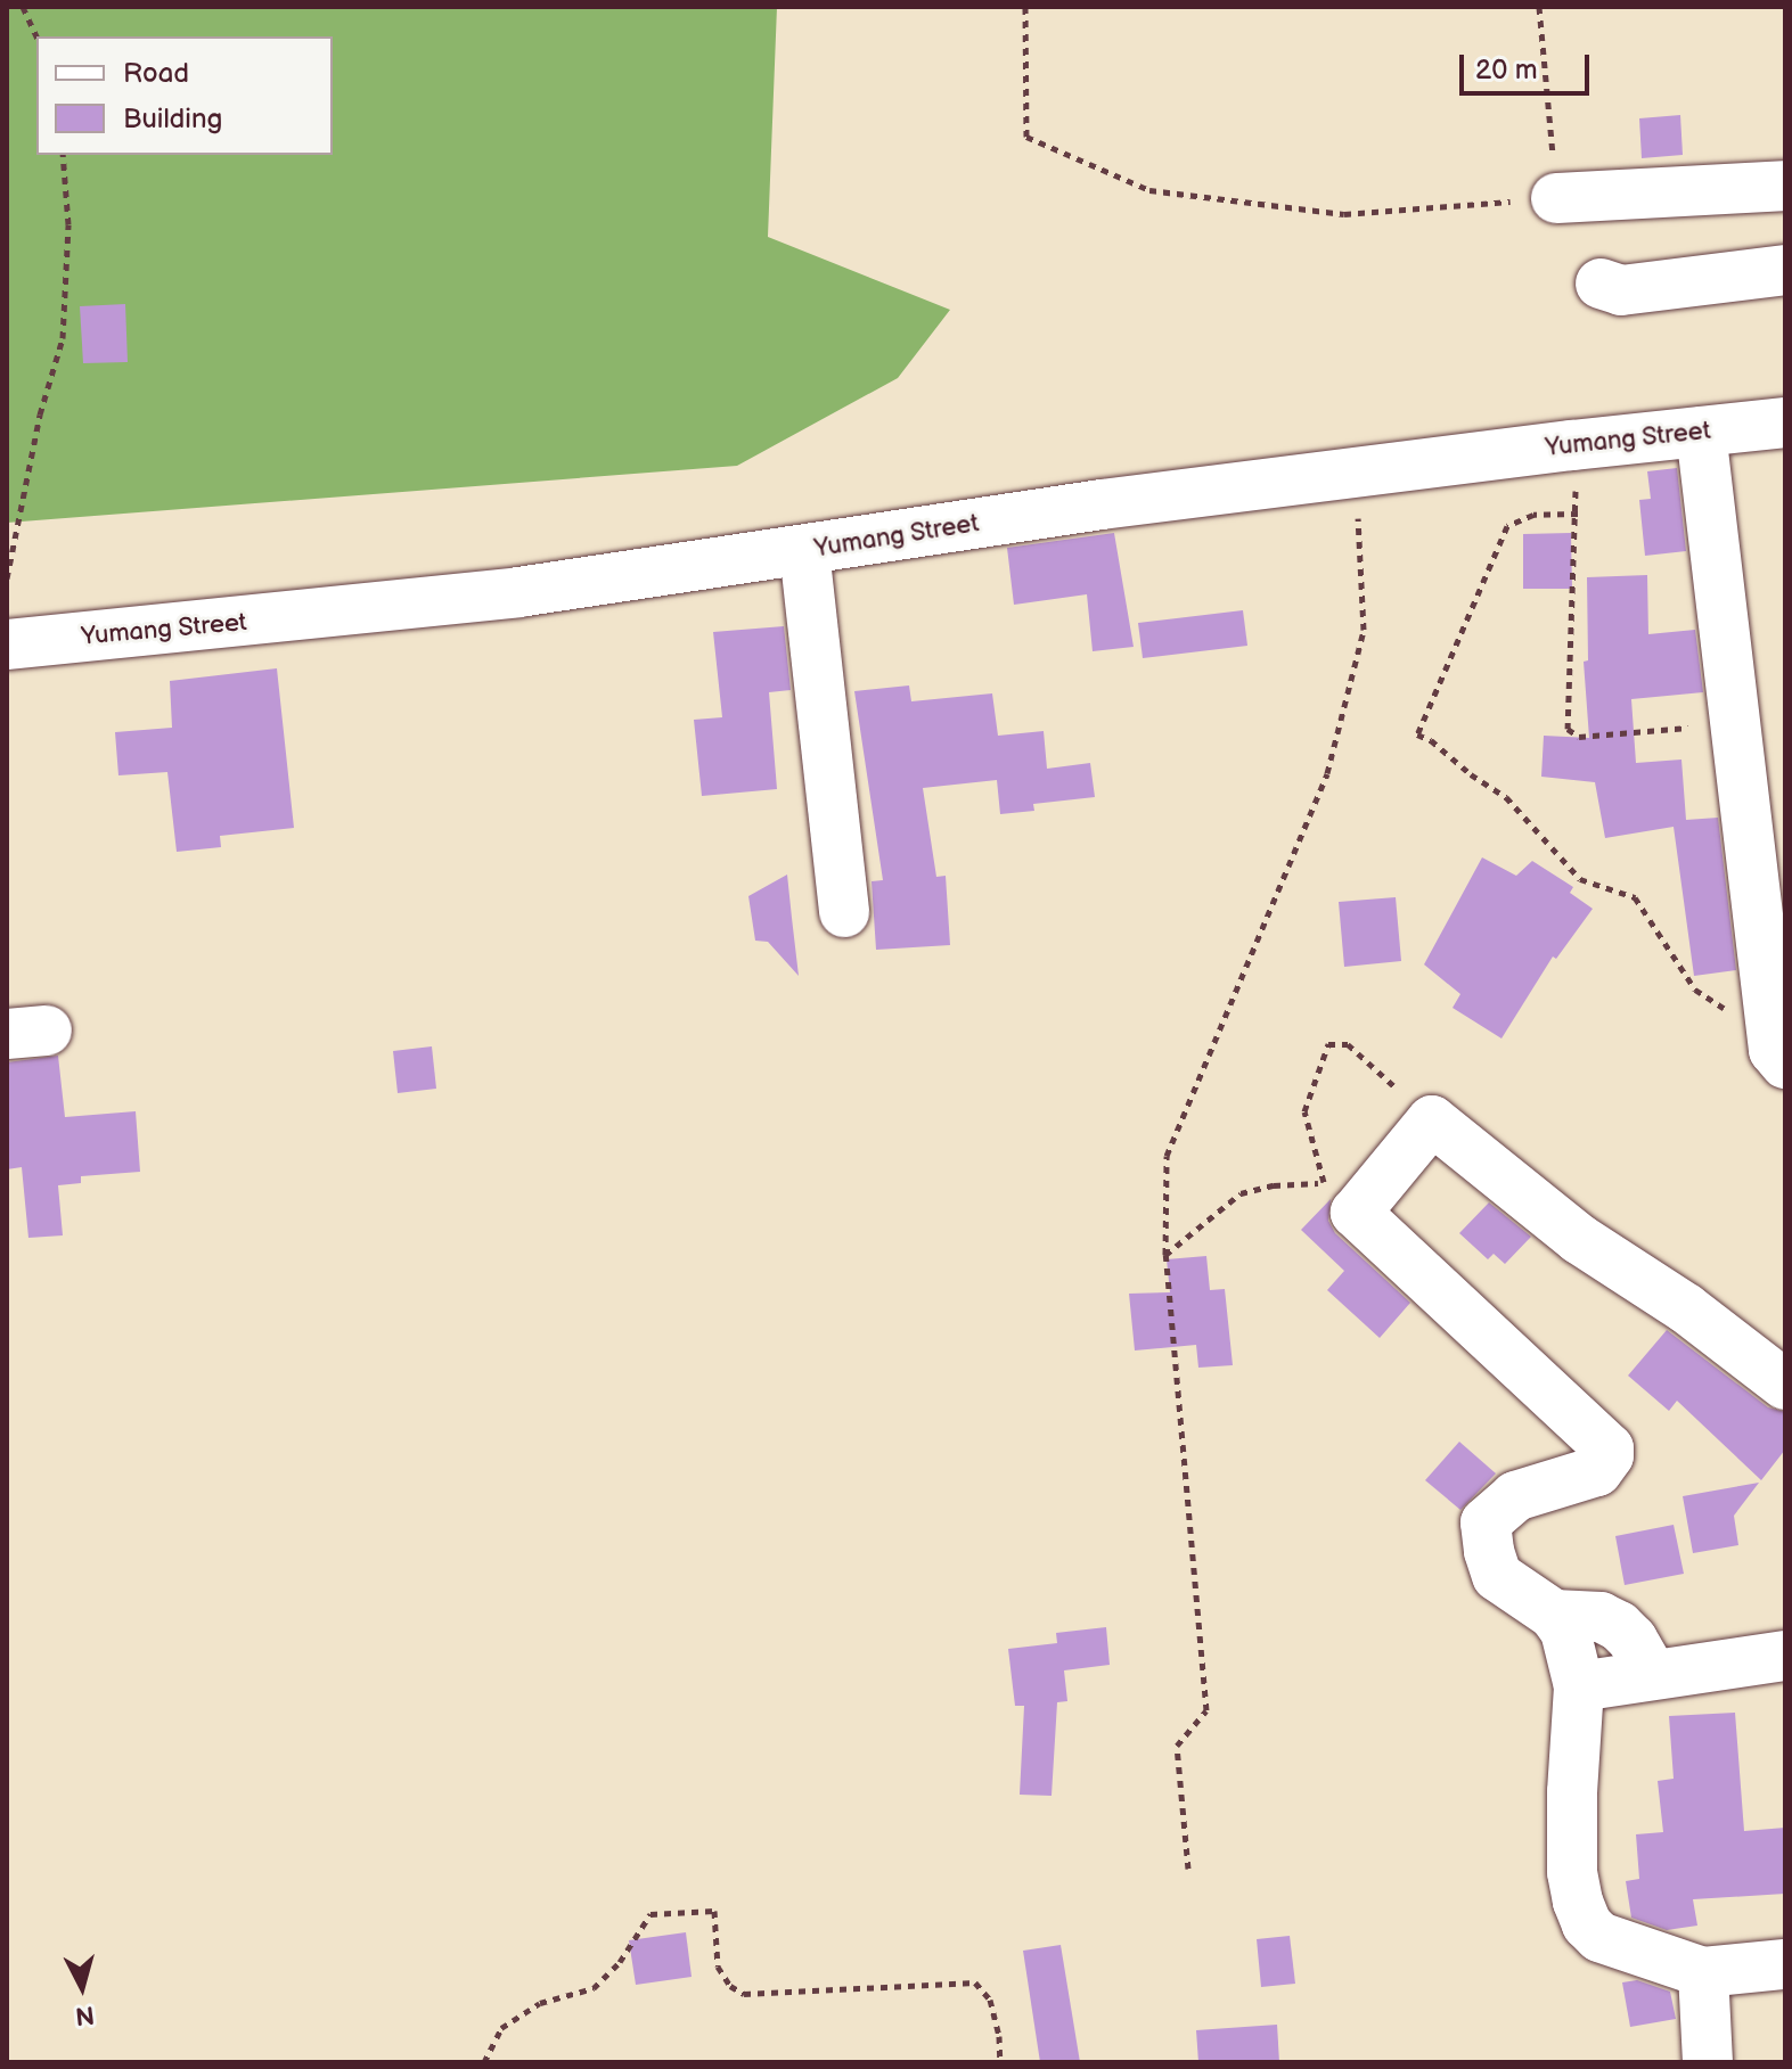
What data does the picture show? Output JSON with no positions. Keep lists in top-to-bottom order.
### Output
{
  "streets": {
    "street": ["Yumang Street"]
  },
  "legend": ["Road", "Building"],
  "scale_bar": "20 m",
  "north": "bottom"
}
